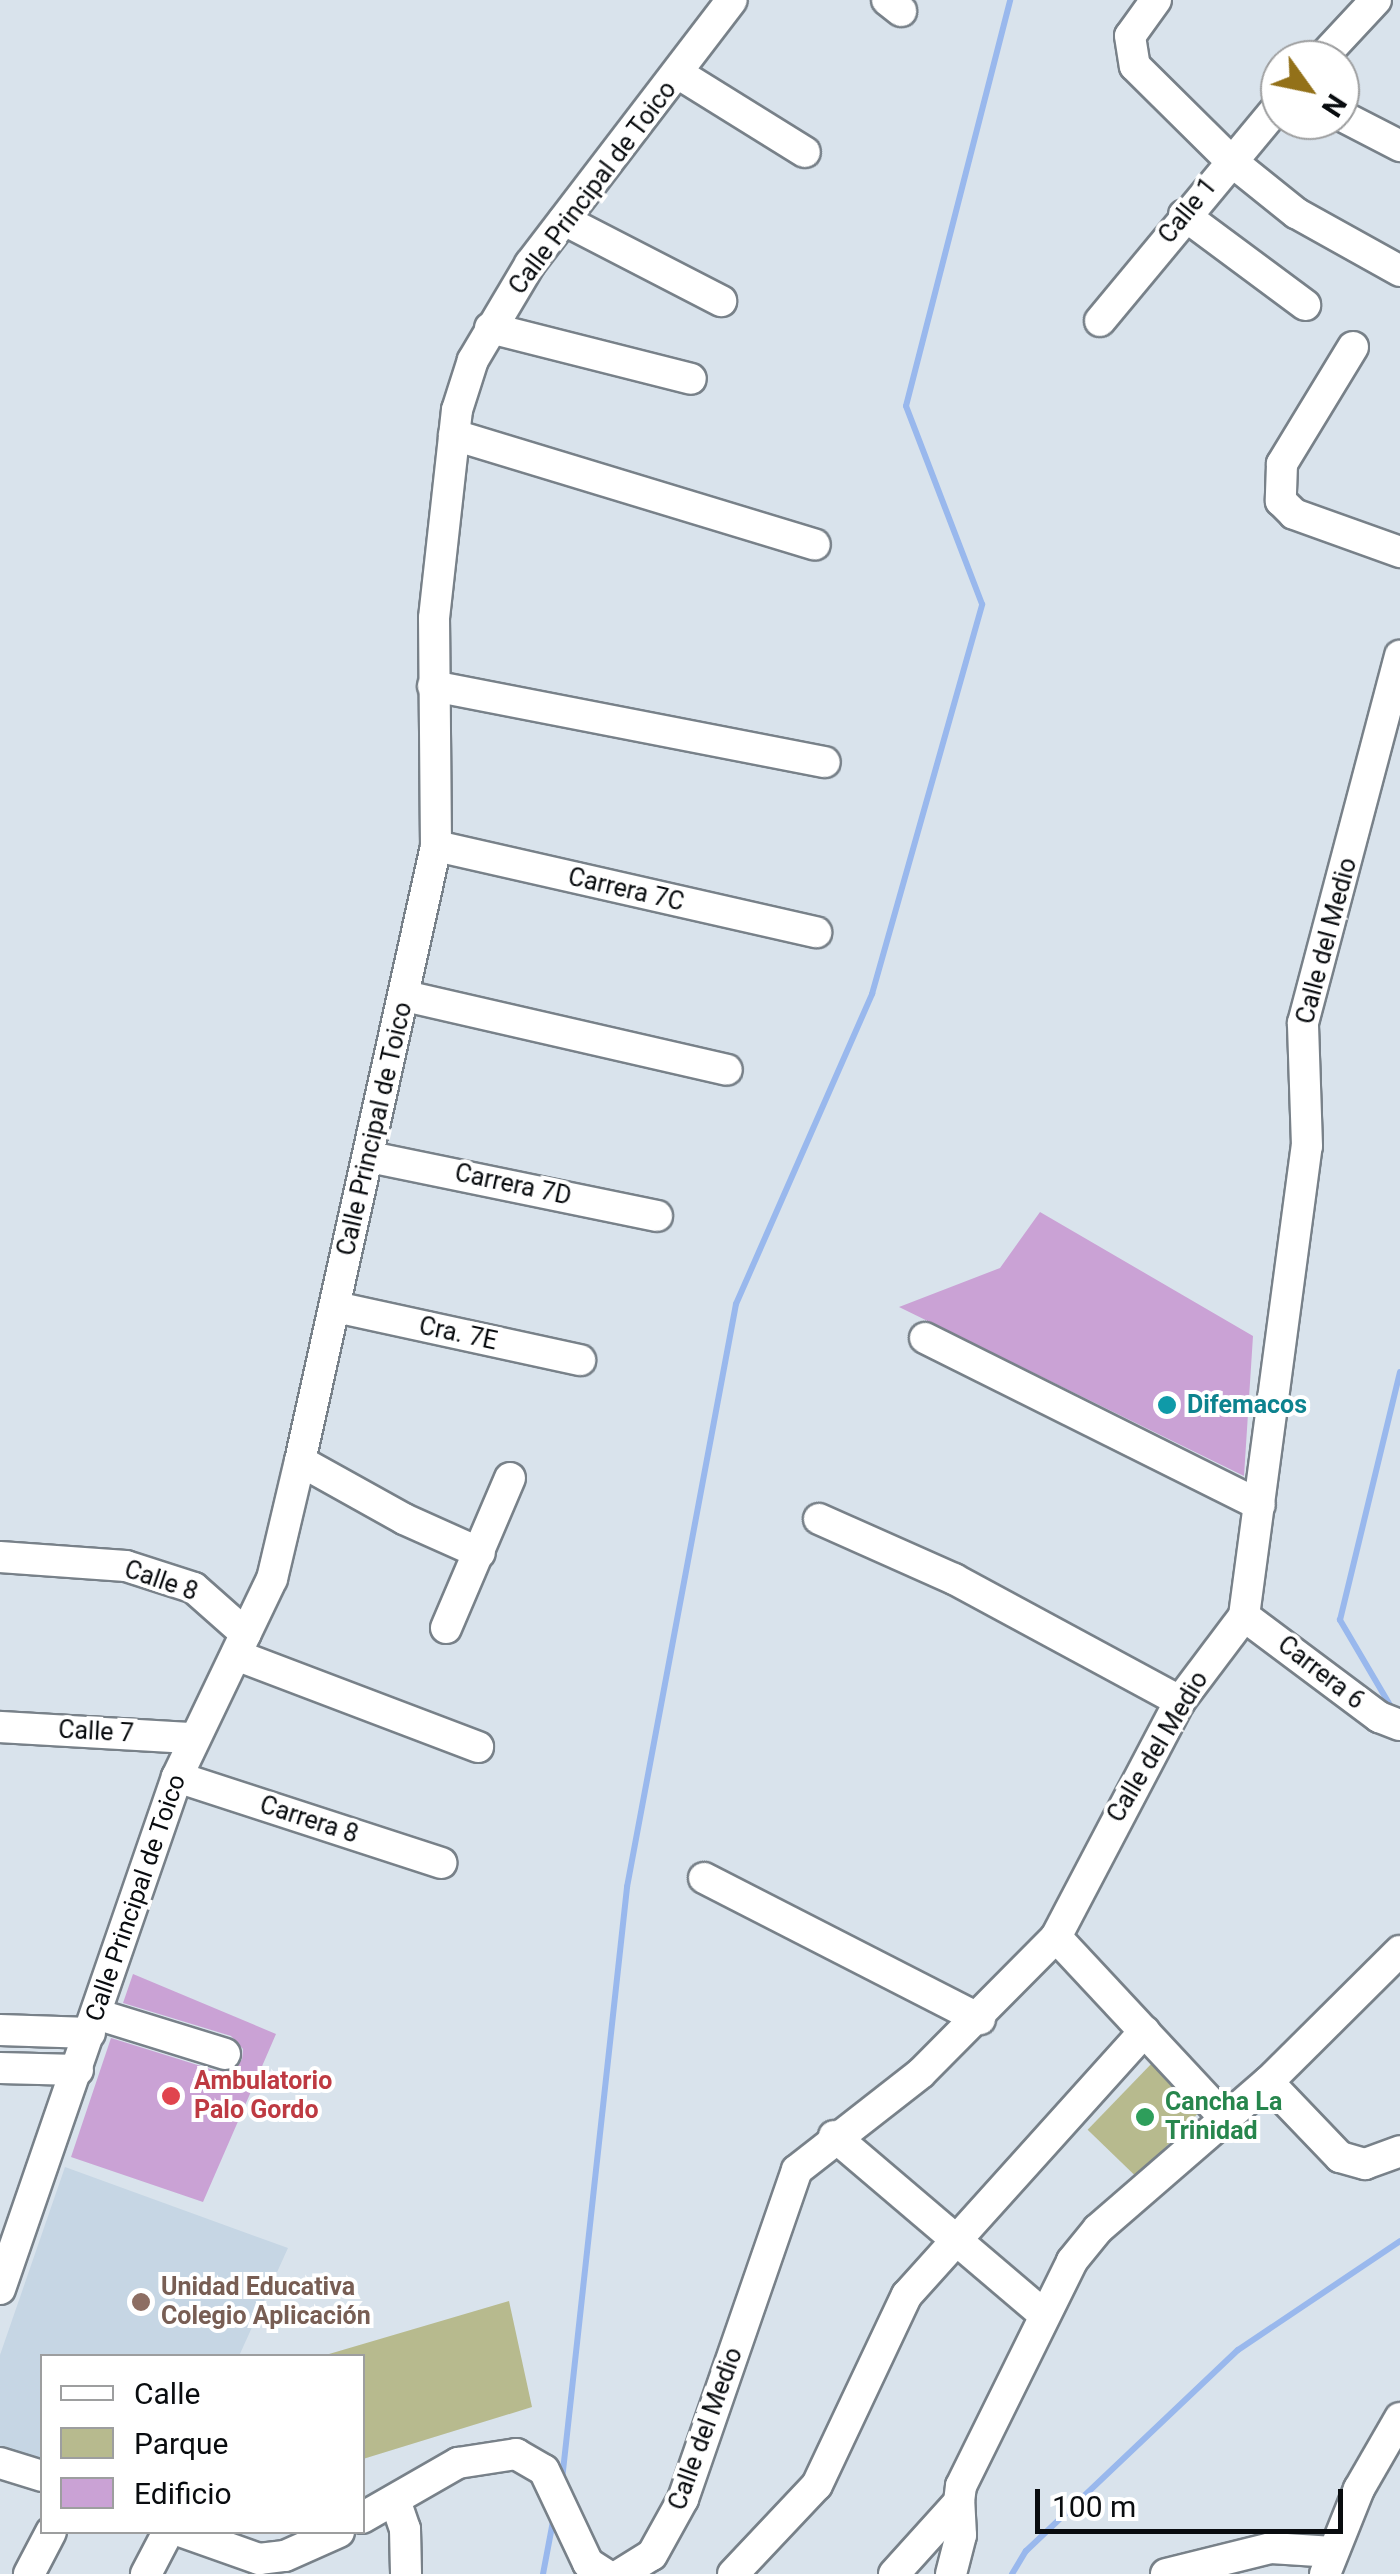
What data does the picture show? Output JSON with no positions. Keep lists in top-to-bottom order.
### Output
{
  "streets": {
    "street": [
      "Calle Principal de Toico",
      "Calle 1",
      "Carrera 7C",
      "Calle del Medio",
      "Carrera 7D",
      "Cra. 7E",
      "Calle 8",
      "Carrera 6",
      "Calle 7",
      "Carrera 8"
    ]
  },
  "crossings": [
    ["Calle Principal de Toico", "Carrera 7C"],
    ["Calle Principal de Toico", "Carrera 7D"],
    ["Calle Principal de Toico", "Cra. 7E"],
    ["Calle Principal de Toico", "Calle 8"],
    ["Calle Principal de Toico", "Calle 7"],
    ["Calle Principal de Toico", "Carrera 8"],
    ["Calle del Medio", "Carrera 6"]
  ],
  "places": [
    "Difemacos",
    "Ambulatorio Palo Gordo",
    "Cancha La Trinidad",
    "Unidad Educativa Colegio Aplicación"
  ],
  "legend": ["Calle", "Parque", "Edificio"],
  "scale_bar": "100 m",
  "north": "bottom right"
}
